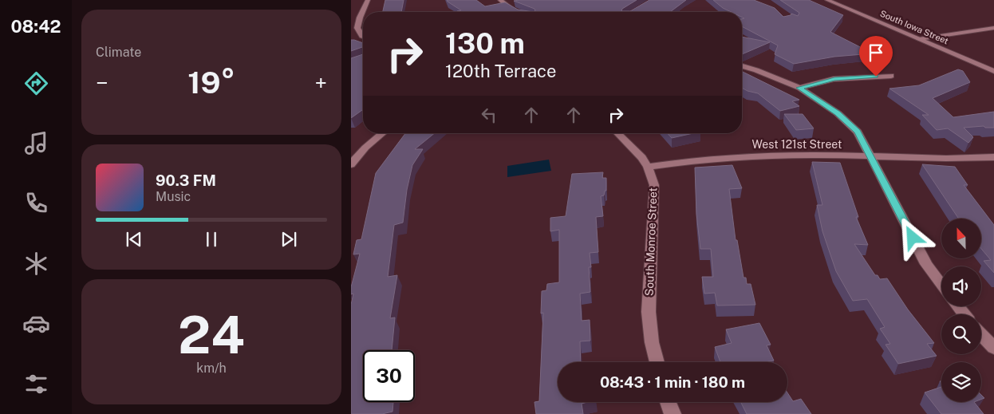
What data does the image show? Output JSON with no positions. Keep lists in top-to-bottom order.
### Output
{
  "streets": {
    "street": ["South Iowa Street", "West 121st Street", "South Monroe Street"]
  },
  "crossings": [
    ["West 121st Street", "South Monroe Street"]
  ],
  "north": "top",
  "page": {
    "tabs": "08:42",
    "tile": [
      "Climate",
      ["24", "km/h"]
    ],
    "turn": ["130 m", "120th Terrace"],
    "heat": ["−", "19°", "+"],
    "song": ["90.3 FM", "Music"],
    "limit": "30",
    "trip": "08:43 · 1 min · 180 m"
  }
}
